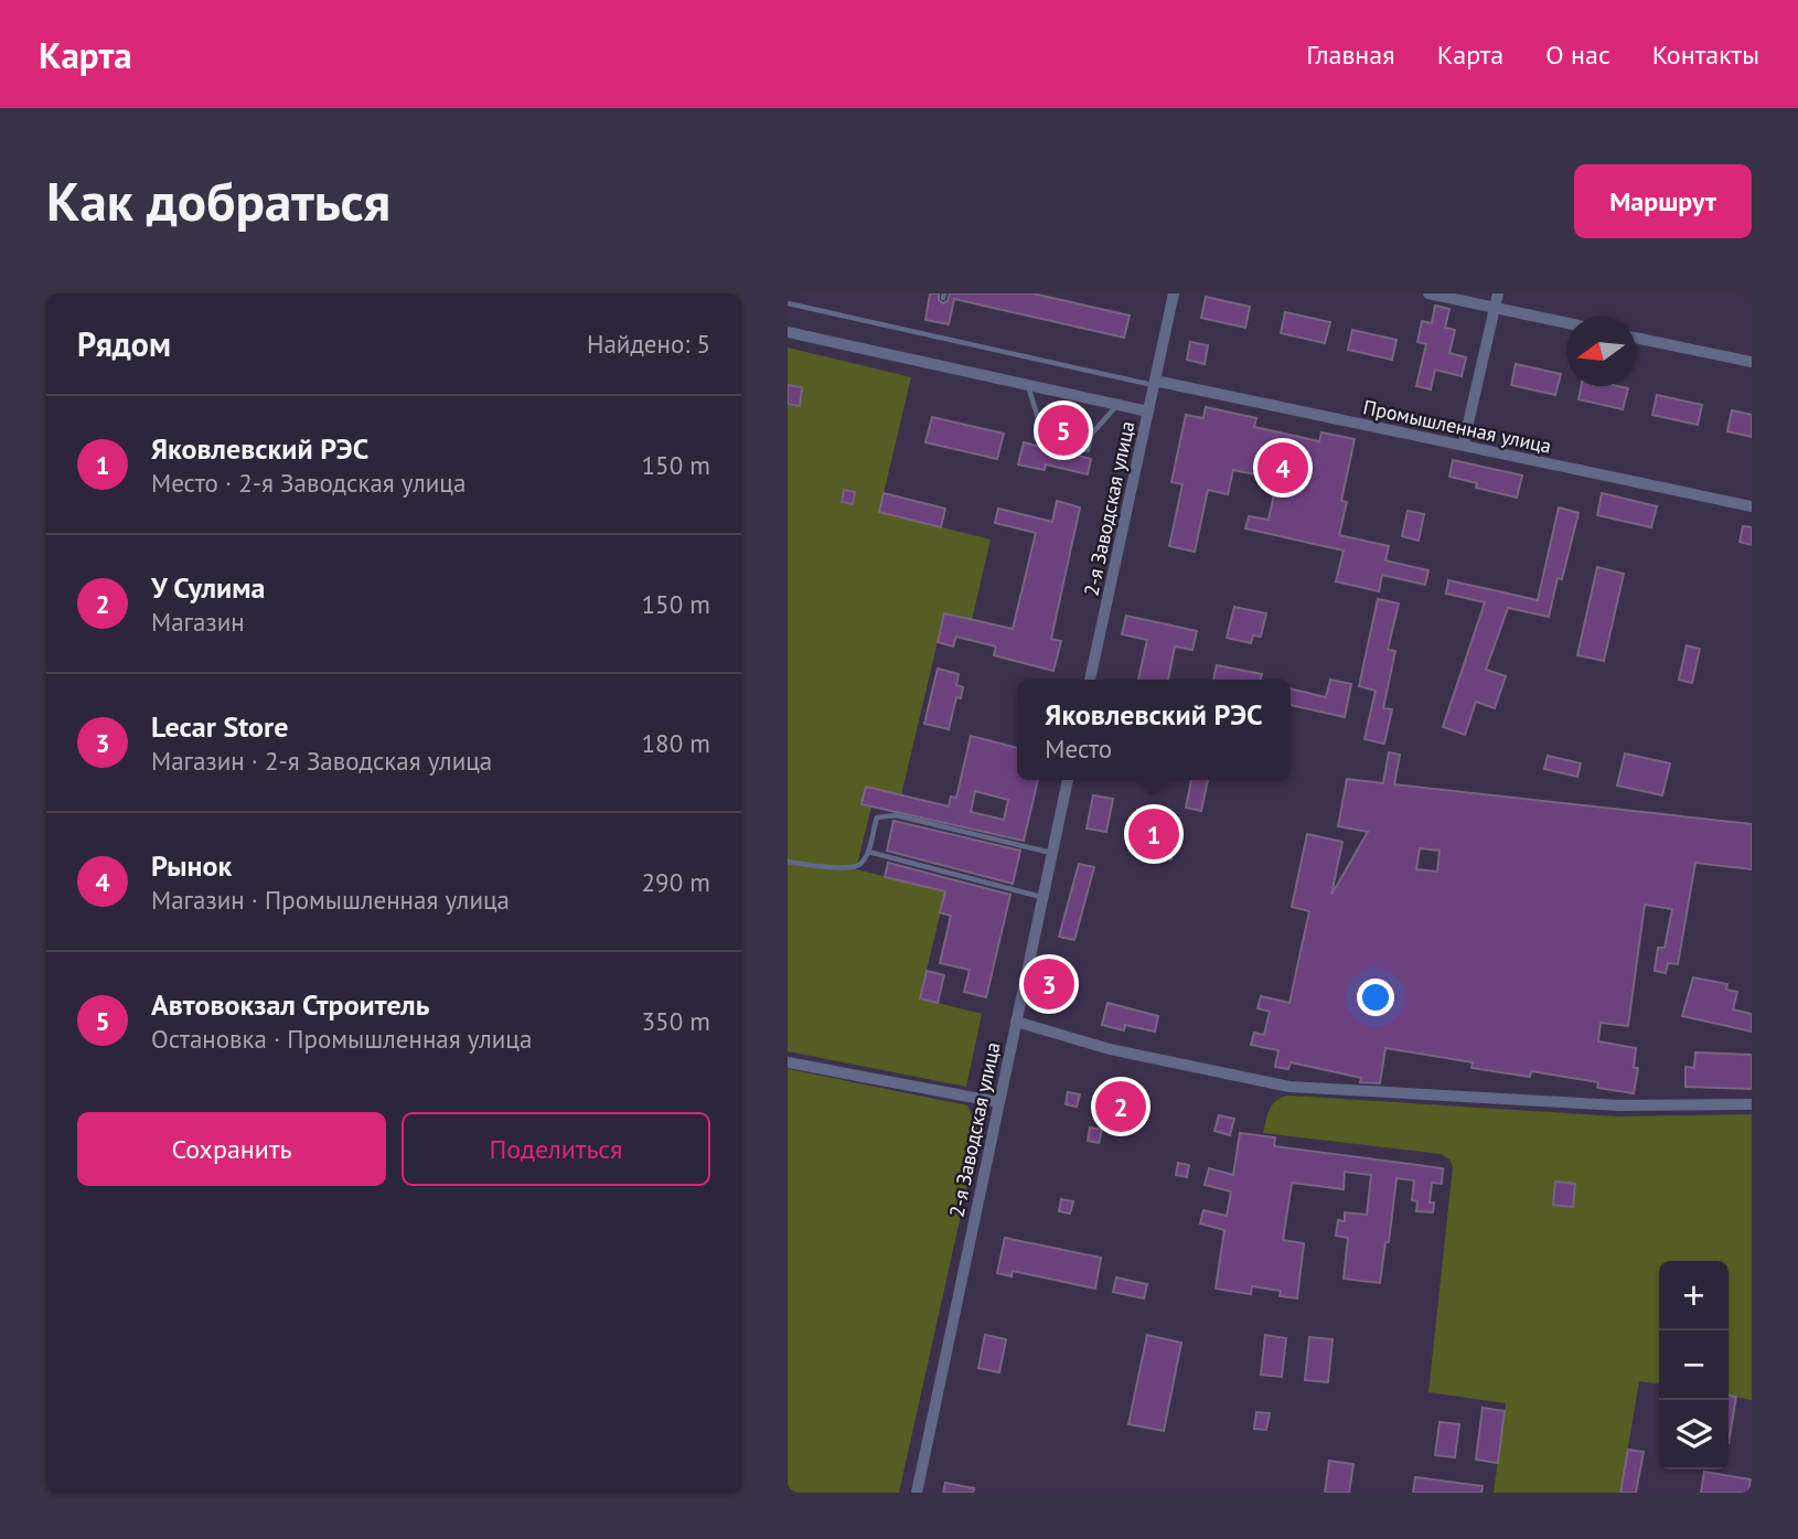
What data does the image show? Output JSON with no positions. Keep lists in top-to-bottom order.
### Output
{
  "streets": {
    "street": ["Промышленная улица", "2-я Заводская улица"]
  },
  "crossings": [
    ["Промышленная улица", "2-я Заводская улица"]
  ],
  "north": "left",
  "page": {
    "header": "Карта",
    "nav": [
      "Главная",
      "Карта",
      "О нас",
      "Контакты"
    ],
    "buttons": [
      "Маршрут",
      ["Сохранить", "Поделиться"]
    ],
    "title": "Как добраться",
    "heading": ["Рядом", "Найдено: 5"],
    "list": [
      {
        "mark": "1",
        "name": "Яковлевский РЭС",
        "note": "Место · 2-я Заводская улица",
        "value": "150 m"
      },
      {
        "mark": "2",
        "name": "У Сулима",
        "note": "Магазин",
        "value": "150 m"
      },
      {
        "mark": "3",
        "name": "Lecar Store",
        "note": "Магазин · 2-я Заводская улица",
        "value": "180 m"
      },
      {
        "mark": "4",
        "name": "Рынок",
        "note": "Магазин · Промышленная улица",
        "value": "290 m"
      },
      {
        "mark": "5",
        "name": "Автовокзал Строитель",
        "note": "Остановка · Промышленная улица",
        "value": "350 m"
      }
    ],
    "pins": [
      "5",
      "4",
      "1",
      "3",
      "2"
    ],
    "popup": ["Яковлевский РЭС", "Место"],
    "map_buttons": ["+", "−"]
  }
}
